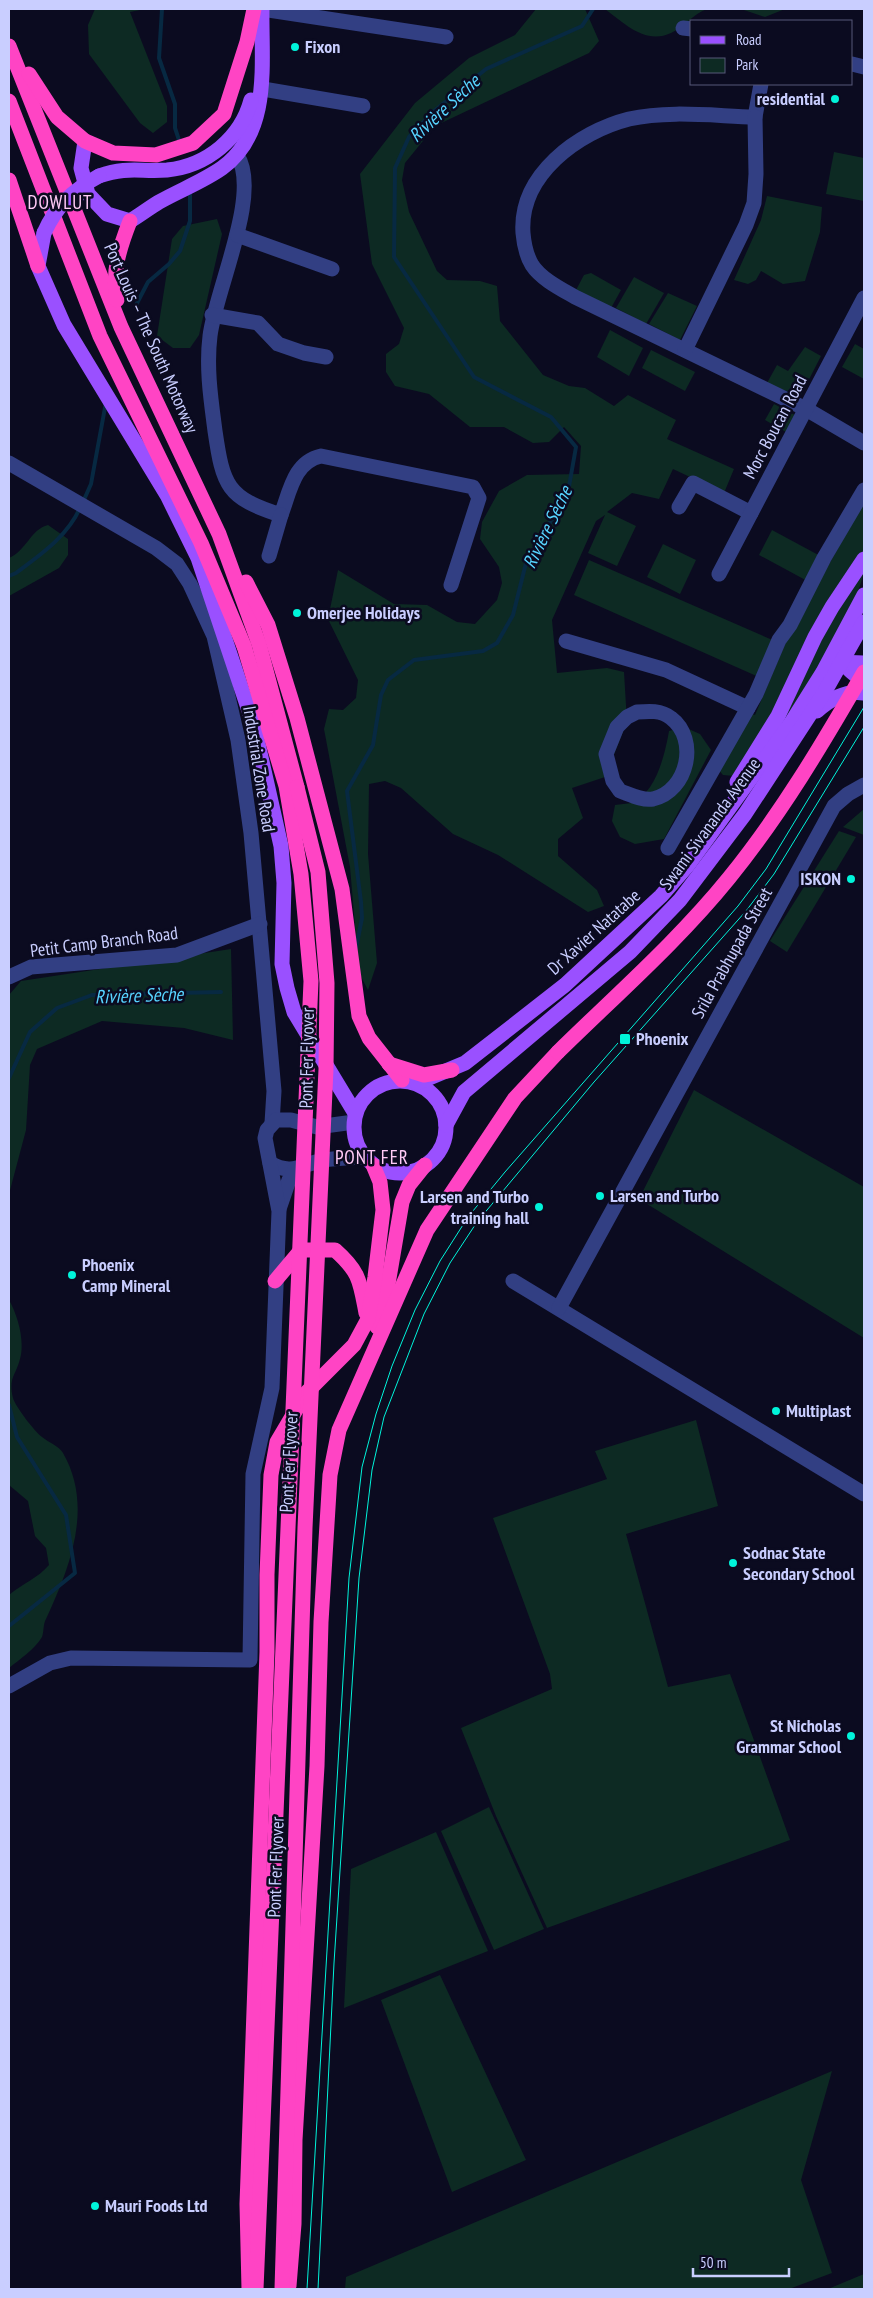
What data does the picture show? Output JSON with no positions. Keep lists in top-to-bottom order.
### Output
{
  "streets": {
    "highway": ["Port Louis – The South Motorway", "Pont Fer Flyover"],
    "main road": ["Swami Sivananda Avenue", "Dr Xavier Natatabe"],
    "street": [
      "Morc Boucan Road",
      "Industrial Zone Road",
      "Petit Camp Branch Road",
      "Srila Prabhupada Street"
    ]
  },
  "crossings": [
    ["Port Louis – The South Motorway", "Pont Fer Flyover"],
    ["Industrial Zone Road", "Petit Camp Branch Road"],
    ["Swami Sivananda Avenue", "Dr Xavier Natatabe"]
  ],
  "districts": ["DOWLUT", "PONT FER"],
  "water": ["Rivière Sèche"],
  "places": {
    "other": [
      "Fixon",
      "residential",
      "Omerjee Holidays",
      "ISKON",
      "Larsen and Turbo",
      "Larsen and Turbo training hall",
      "Phoenix Camp Mineral",
      "Multiplast",
      "Sodnac State Secondary School",
      "St Nicholas Grammar School",
      "Mauri Foods Ltd"
    ],
    "transit": ["Phoenix"]
  },
  "legend": ["Road", "Park"],
  "scale_bar": "50 m"
}
